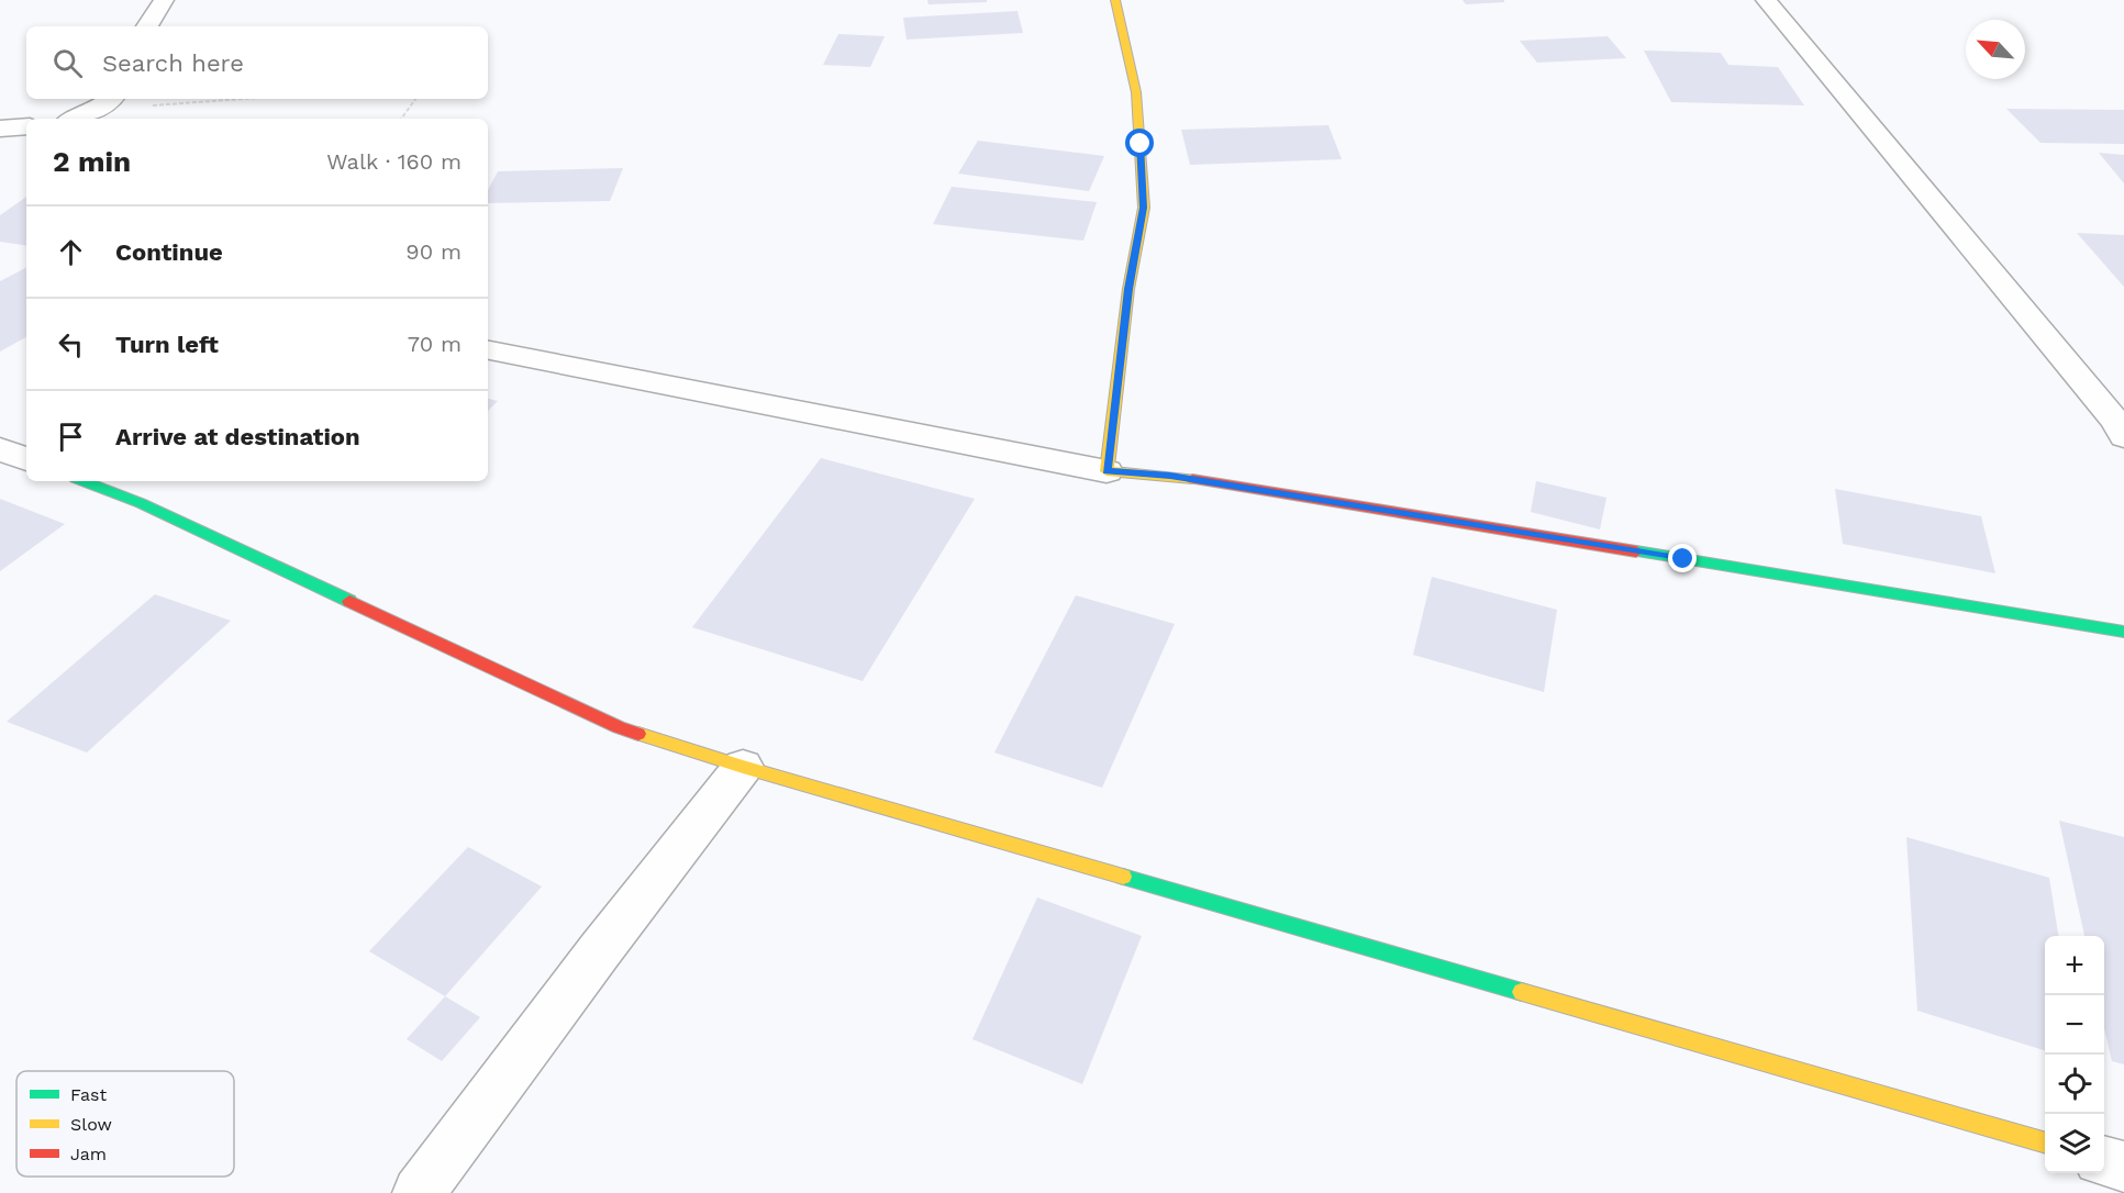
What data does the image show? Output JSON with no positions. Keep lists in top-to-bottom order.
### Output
{
  "legend": ["Fast", "Slow", "Jam"],
  "north": "top left",
  "page": {
    "search": "Search here",
    "heading": ["2 min", "Walk · 160 m"],
    "list": [
      ["Continue", "90 m"],
      ["Turn left", "70 m"],
      "Arrive at destination"
    ],
    "map_buttons": ["+", "−"]
  }
}
